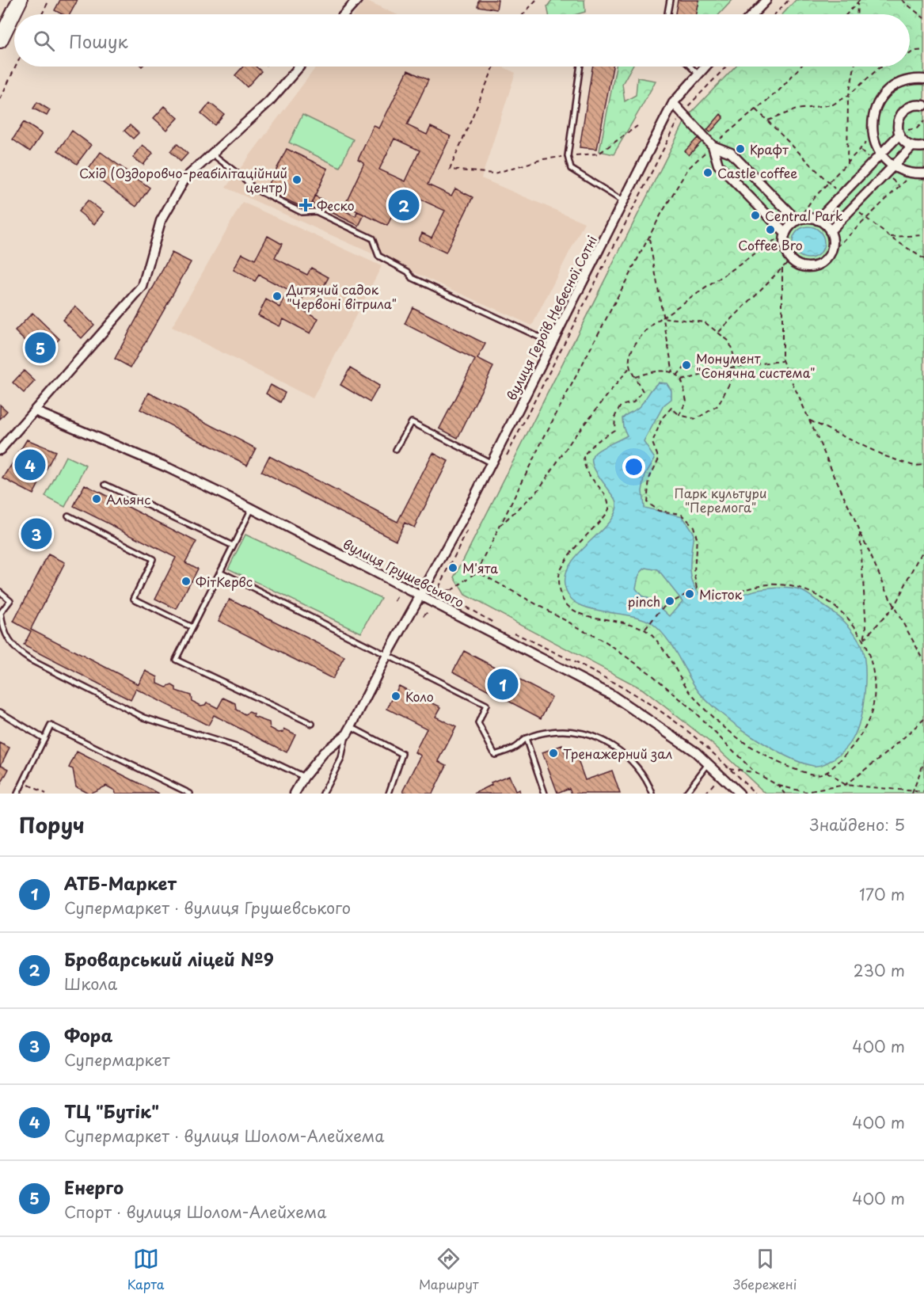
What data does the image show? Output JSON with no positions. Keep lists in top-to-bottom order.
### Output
{
  "streets": {
    "street": ["вулиця Героїв Небесної Сотні", "вулиця Грушевського"]
  },
  "crossings": [
    ["вулиця Героїв Небесної Сотні", "вулиця Грушевського"]
  ],
  "parks": ["Парк культури \"Перемога\""],
  "places": {
    "other": [
      "Крафт",
      "Castle coffee",
      "Схід (Оздоровчо-реабілітаційний центр)",
      "Central Park",
      "Coffee Bro",
      "Дитячий садок \"Червоні вітрила\"",
      "Монумент \"Сонячна система\"",
      "Альянс",
      "М'ята",
      "ФітКервс",
      "Місток",
      "pinch",
      "Коло",
      "Тренажерний зал"
    ],
    "health": ["Феско"]
  },
  "page": {
    "search": "Пошук",
    "pins": [
      "2",
      "5",
      "4",
      "3",
      "1"
    ],
    "heading": ["Поруч", "Знайдено: 5"],
    "list": [
      {
        "mark": "1",
        "name": "АТБ-Маркет",
        "note": "Супермаркет · вулиця Грушевського",
        "value": "170 m"
      },
      {
        "mark": "2",
        "name": "Броварський ліцей №9",
        "note": "Школа",
        "value": "230 m"
      },
      {
        "mark": "3",
        "name": "Фора",
        "note": "Супермаркет",
        "value": "400 m"
      },
      {
        "mark": "4",
        "name": "ТЦ \"Бутік\"",
        "note": "Супермаркет · вулиця Шолом-Алейхема",
        "value": "400 m"
      },
      {
        "mark": "5",
        "name": "Енерго",
        "note": "Спорт · вулиця Шолом-Алейхема",
        "value": "400 m"
      }
    ],
    "nav": ["Карта", "Маршрут", "Збережені"]
  }
}
